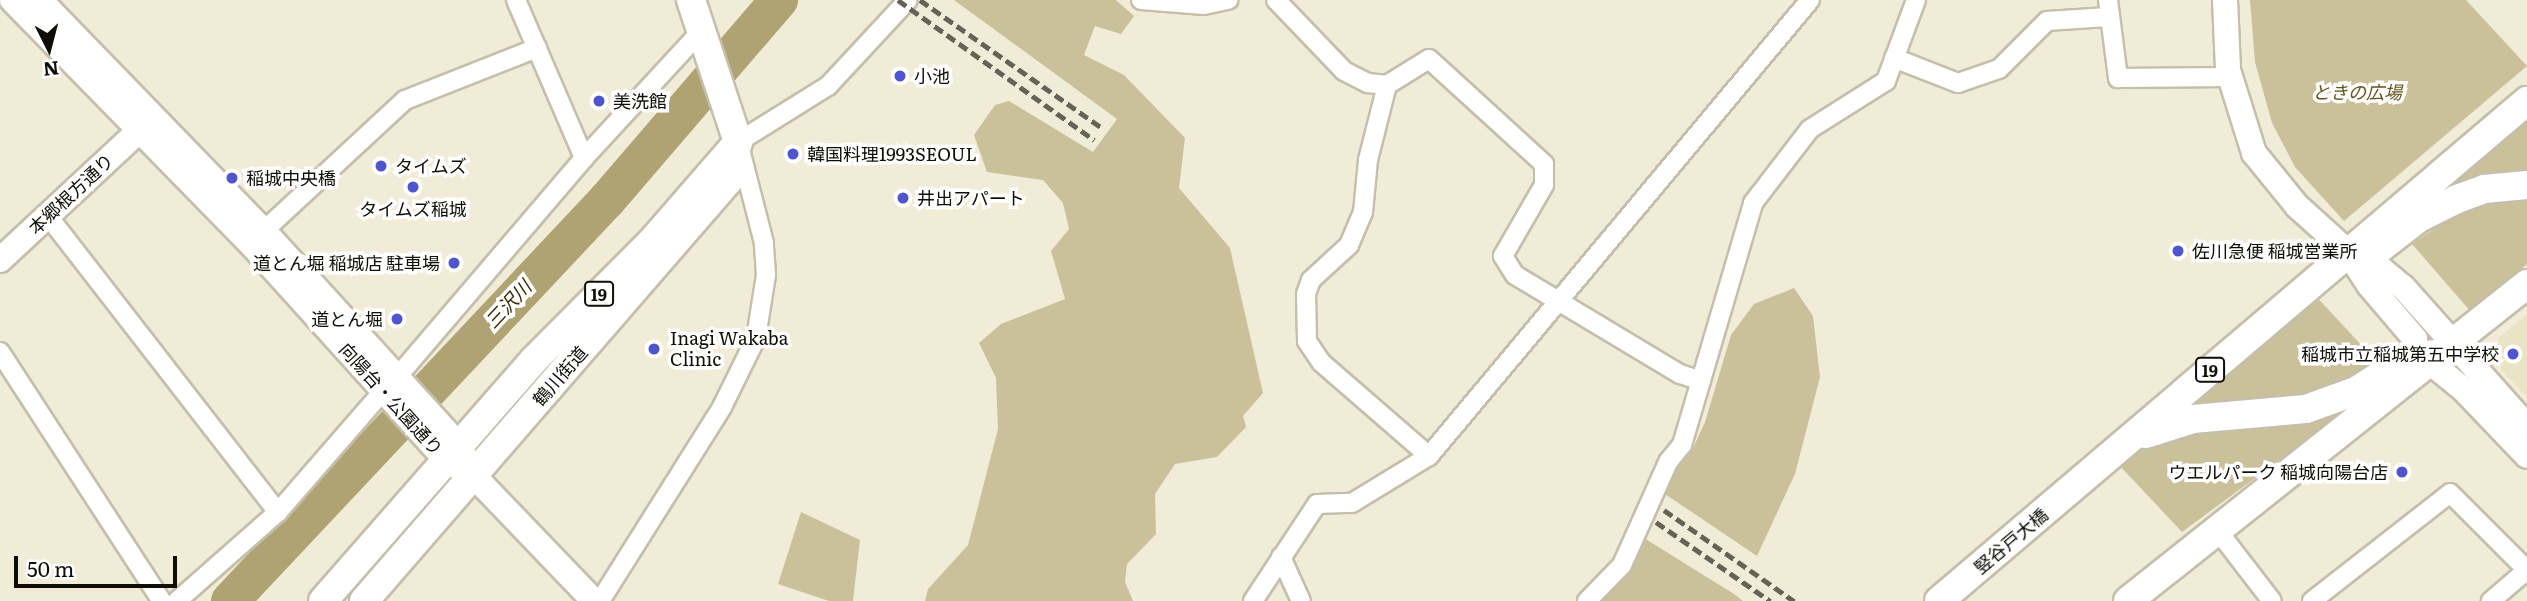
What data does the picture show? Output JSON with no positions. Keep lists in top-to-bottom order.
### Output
{
  "streets": {
    "main road": ["19", "鶴川街道", "竪谷戸大橋"],
    "street": ["本郷根方通り", "向陽台・公園通り"]
  },
  "crossings": [
    ["本郷根方通り", "向陽台・公園通り"],
    ["19", "竪谷戸大橋"],
    ["鶴川街道", "向陽台・公園通り"]
  ],
  "water": ["三沢川"],
  "parks": ["ときの広場"],
  "places": [
    "小池",
    "美洗館",
    "韓国料理1993SEOUL",
    "タイムズ",
    "稲城中央橋",
    "タイムズ稲城",
    "井出アパート",
    "佐川急便 稲城営業所",
    "道とん堀 稲城店 駐車場",
    "道とん堀",
    "Inagi Wakaba Clinic",
    "稲城市立稲城第五中学校",
    "ウエルパーク 稲城向陽台店"
  ],
  "scale_bar": "50 m",
  "north": "bottom"
}
